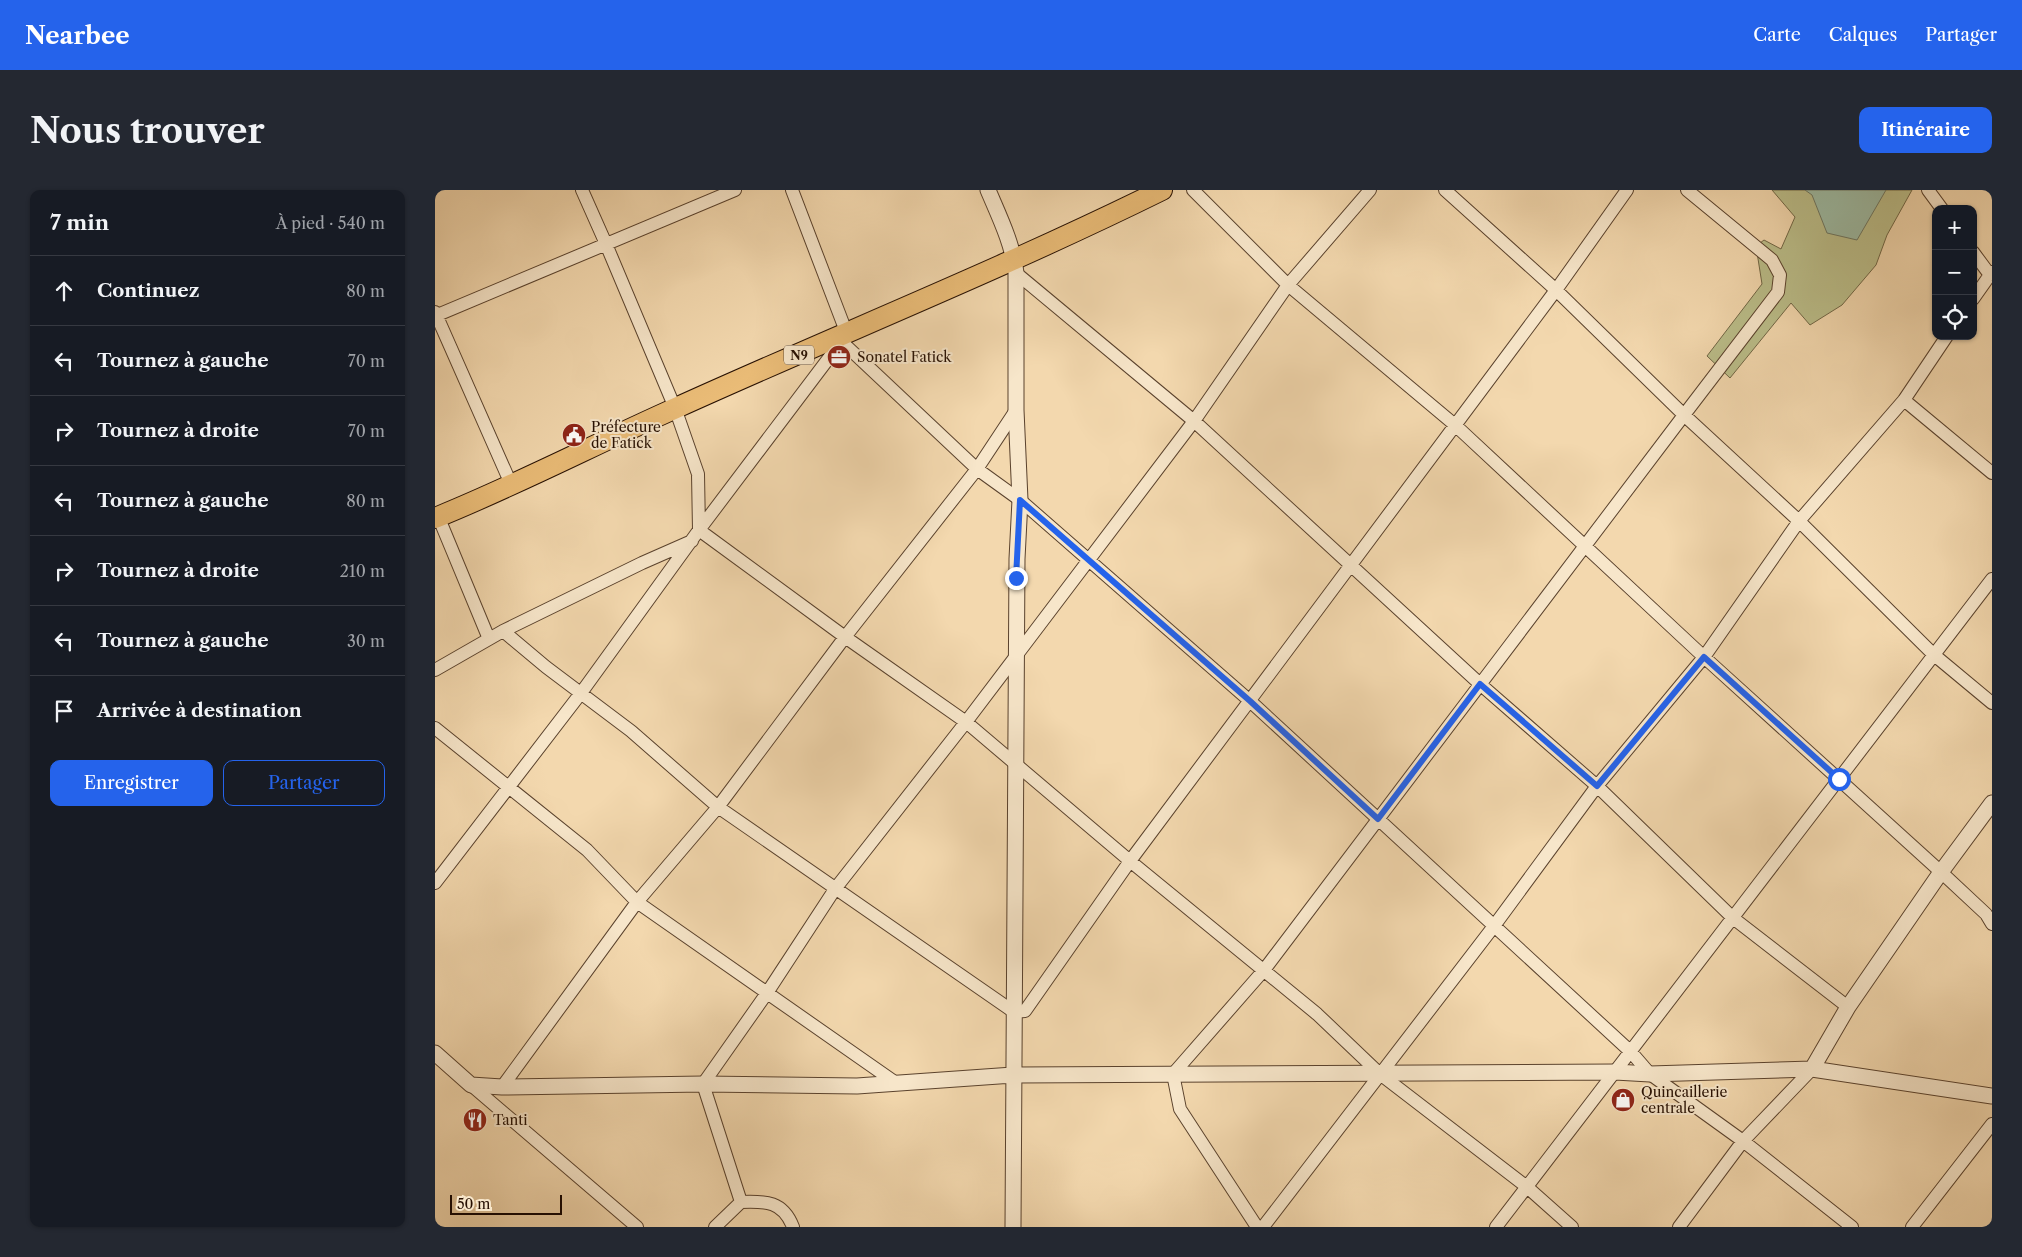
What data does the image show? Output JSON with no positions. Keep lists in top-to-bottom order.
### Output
{
  "streets": {
    "main road": ["N9"]
  },
  "places": {
    "office": ["Sonatel Fatick"],
    "public building": ["Préfecture de Fatick"],
    "shop": ["Quincaillerie centrale"],
    "restaurant": ["Tanti"]
  },
  "scale_bar": "50 m",
  "page": {
    "header": "Nearbee",
    "nav": ["Carte", "Calques", "Partager"],
    "buttons": [
      "Itinéraire",
      ["Enregistrer", "Partager"]
    ],
    "title": "Nous trouver",
    "heading": ["7 min", "À pied · 540 m"],
    "map_buttons": ["+", "−"],
    "list": [
      ["Continuez", "80 m"],
      ["Tournez à gauche", "70 m"],
      ["Tournez à droite", "70 m"],
      ["Tournez à gauche", "80 m"],
      ["Tournez à droite", "210 m"],
      ["Tournez à gauche", "30 m"],
      "Arrivée à destination"
    ],
    "scale": "50 m"
  }
}
